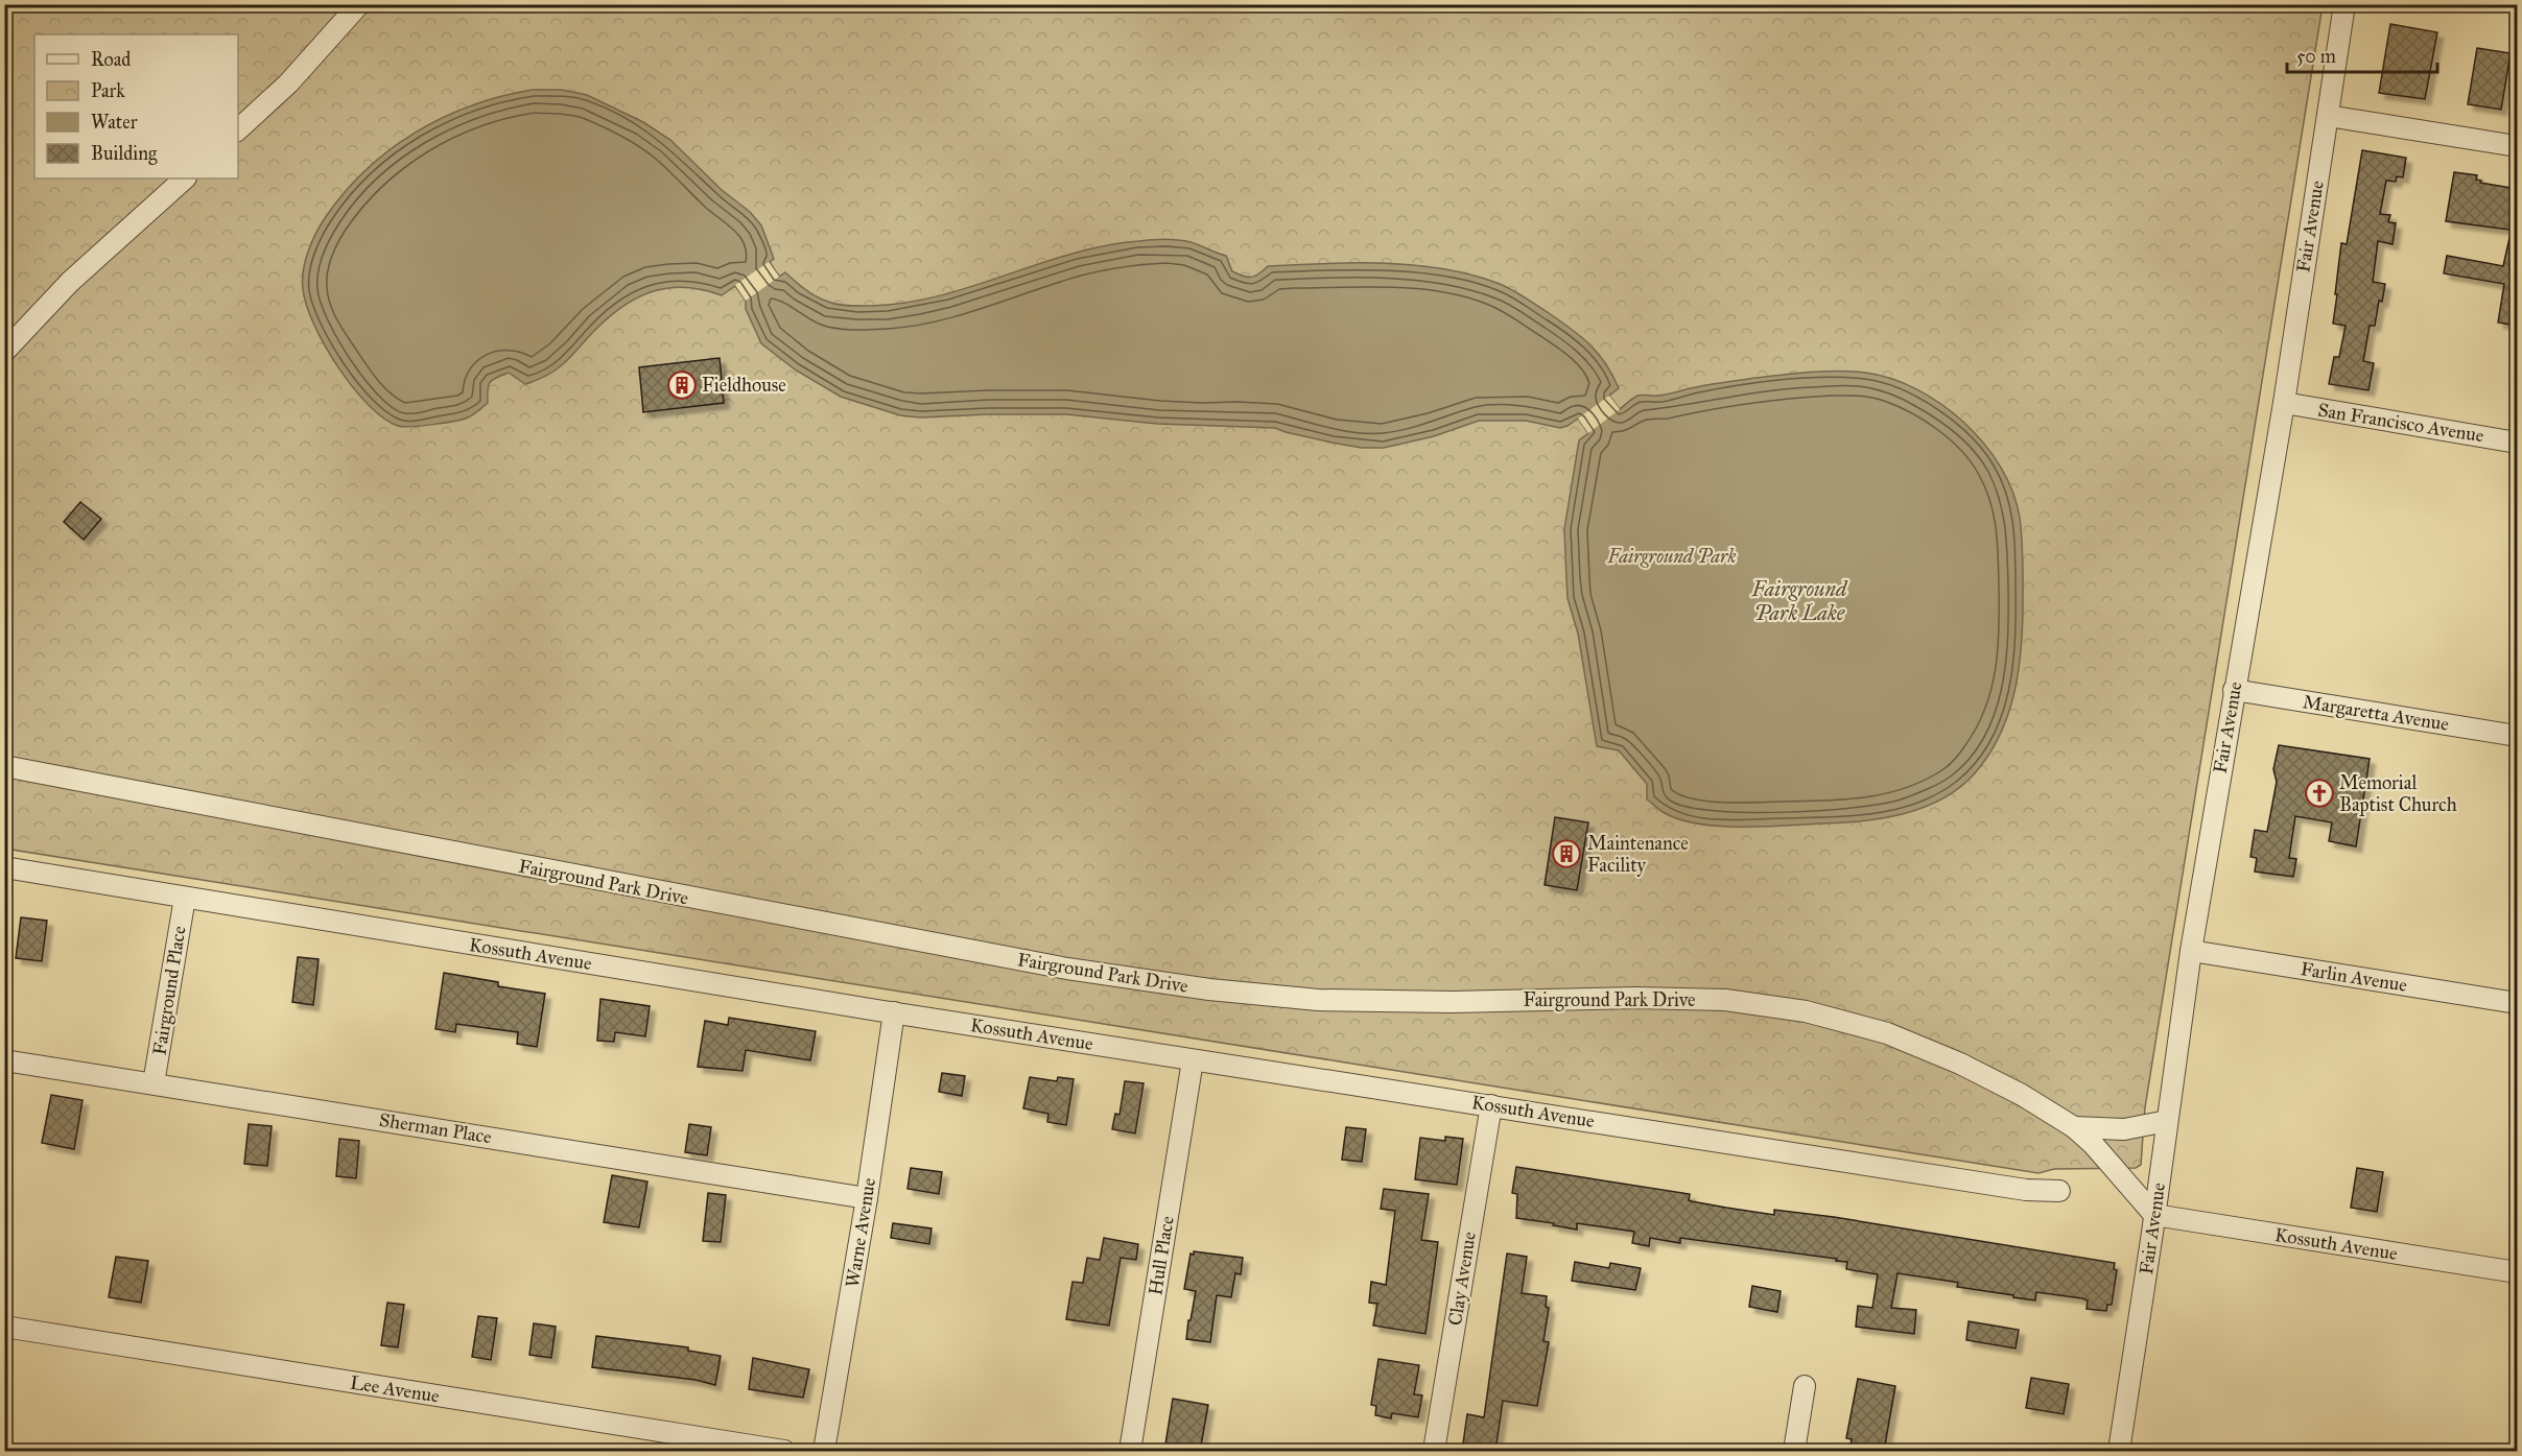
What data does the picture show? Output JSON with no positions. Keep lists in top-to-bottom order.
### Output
{
  "streets": {
    "street": [
      "Fair Avenue",
      "San Francisco Avenue",
      "Margaretta Avenue",
      "Fairground Park Drive",
      "Kossuth Avenue",
      "Farlin Avenue",
      "Fairground Place",
      "Sherman Place",
      "Warne Avenue",
      "Hull Place",
      "Clay Avenue",
      "Lee Avenue"
    ]
  },
  "crossings": [
    ["Fair Avenue", "San Francisco Avenue"],
    ["Fair Avenue", "Margaretta Avenue"],
    ["Fair Avenue", "Fairground Park Drive"],
    ["Fair Avenue", "Kossuth Avenue"],
    ["Fair Avenue", "Farlin Avenue"],
    ["Fairground Park Drive", "Kossuth Avenue"],
    ["Kossuth Avenue", "Fairground Place"],
    ["Kossuth Avenue", "Warne Avenue"],
    ["Kossuth Avenue", "Hull Place"],
    ["Kossuth Avenue", "Clay Avenue"],
    ["Fairground Place", "Sherman Place"],
    ["Sherman Place", "Warne Avenue"]
  ],
  "water": ["Fairground Park Lake"],
  "parks": ["Fairground Park"],
  "places": {
    "building": ["Fieldhouse", "Maintenance Facility"],
    "church": ["Memorial Baptist Church"]
  },
  "legend": [
    "Road",
    "Park",
    "Water",
    "Building"
  ],
  "scale_bar": "50 m"
}
